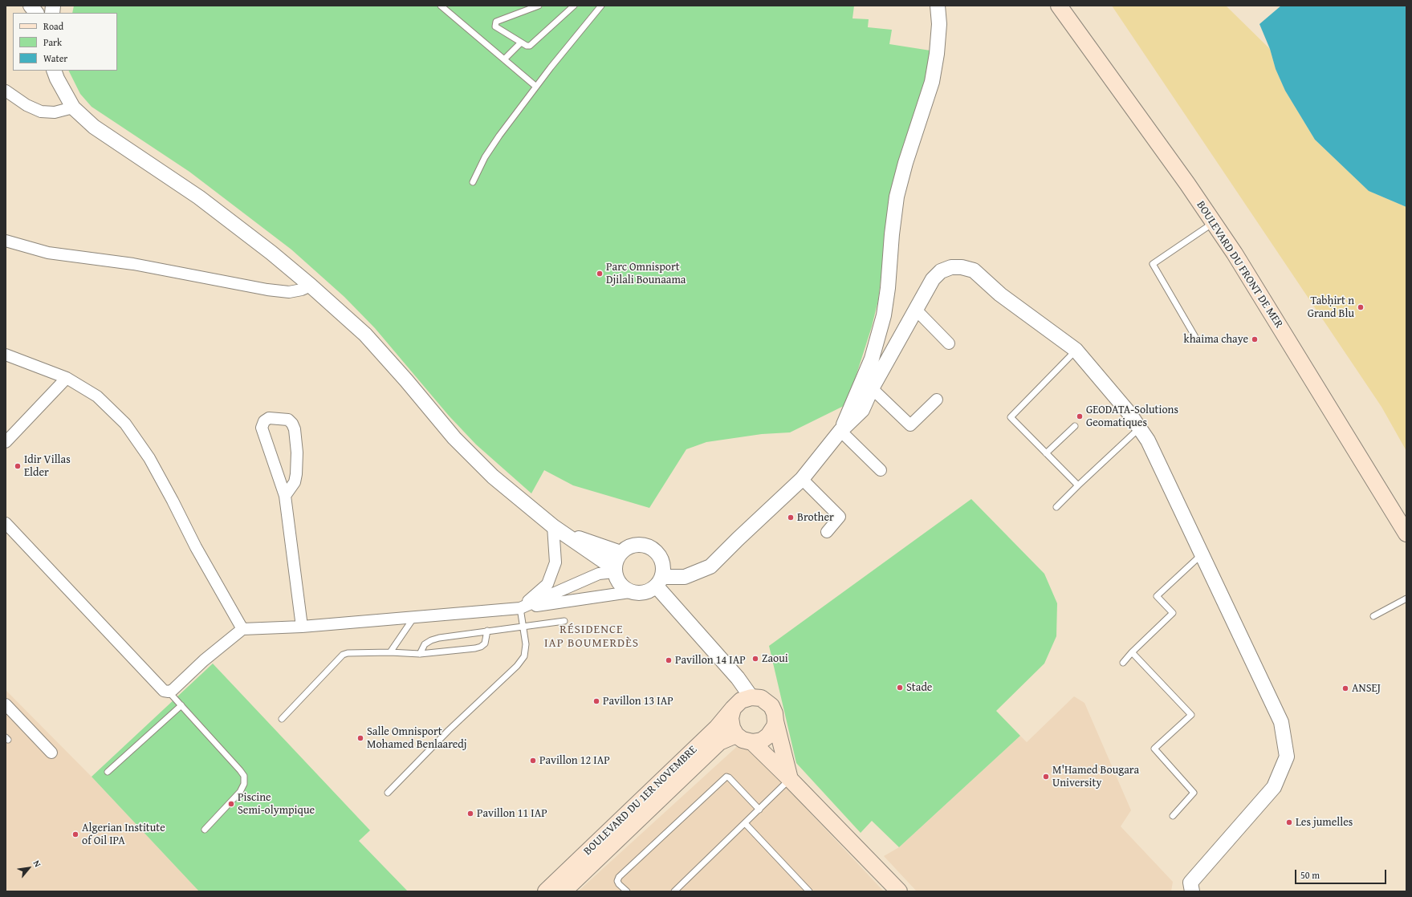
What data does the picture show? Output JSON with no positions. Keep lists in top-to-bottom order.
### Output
{
  "streets": {
    "main road": ["BOULEVARD DU FRONT DE MER", "BOULEVARD DU 1ER NOVEMBRE"]
  },
  "districts": ["RÉSIDENCE IAP BOUMERDÈS"],
  "places": [
    "Parc Omnisport Djilali Bounaama",
    "Tabḥirt n Grand Blu",
    "khaima chaye",
    "GEODATA-Solutions Geomatiques",
    "Idir Villas Elder",
    "Brother",
    "Zaoui",
    "Pavillon 14 IAP",
    "Stade",
    "ANSEJ",
    "Pavillon 13 IAP",
    "Salle Omnisport Mohamed Benlaaredj",
    "Pavillon 12 IAP",
    "M'Hamed Bougara University",
    "Piscine Semi-olympique",
    "Pavillon 11 IAP",
    "Les jumelles",
    "Algerian Institute of Oil IPA"
  ],
  "legend": ["Road", "Park", "Water"],
  "scale_bar": "50 m",
  "north": "top right"
}
